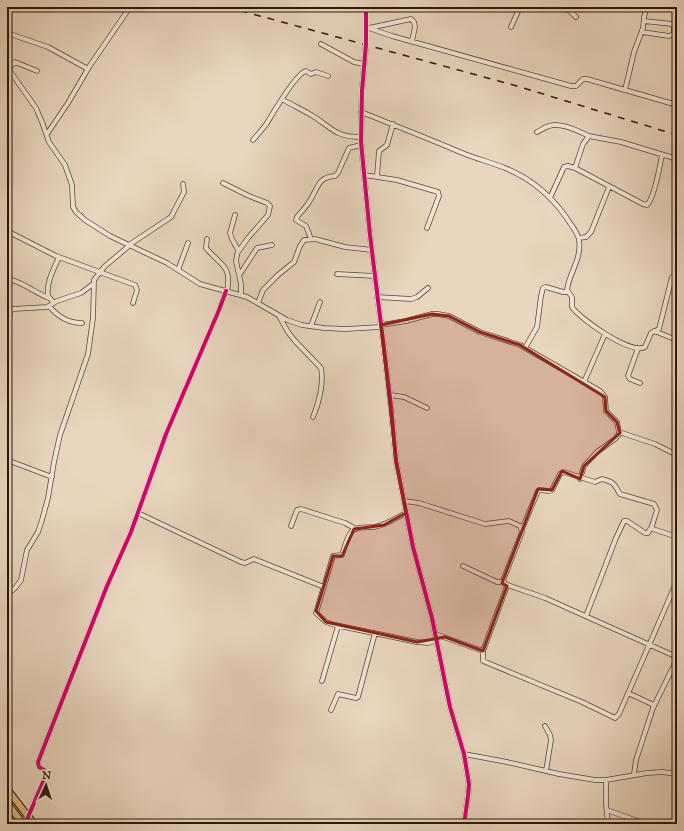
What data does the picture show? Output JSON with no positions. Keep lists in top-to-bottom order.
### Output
{
  "north": "top"
}
